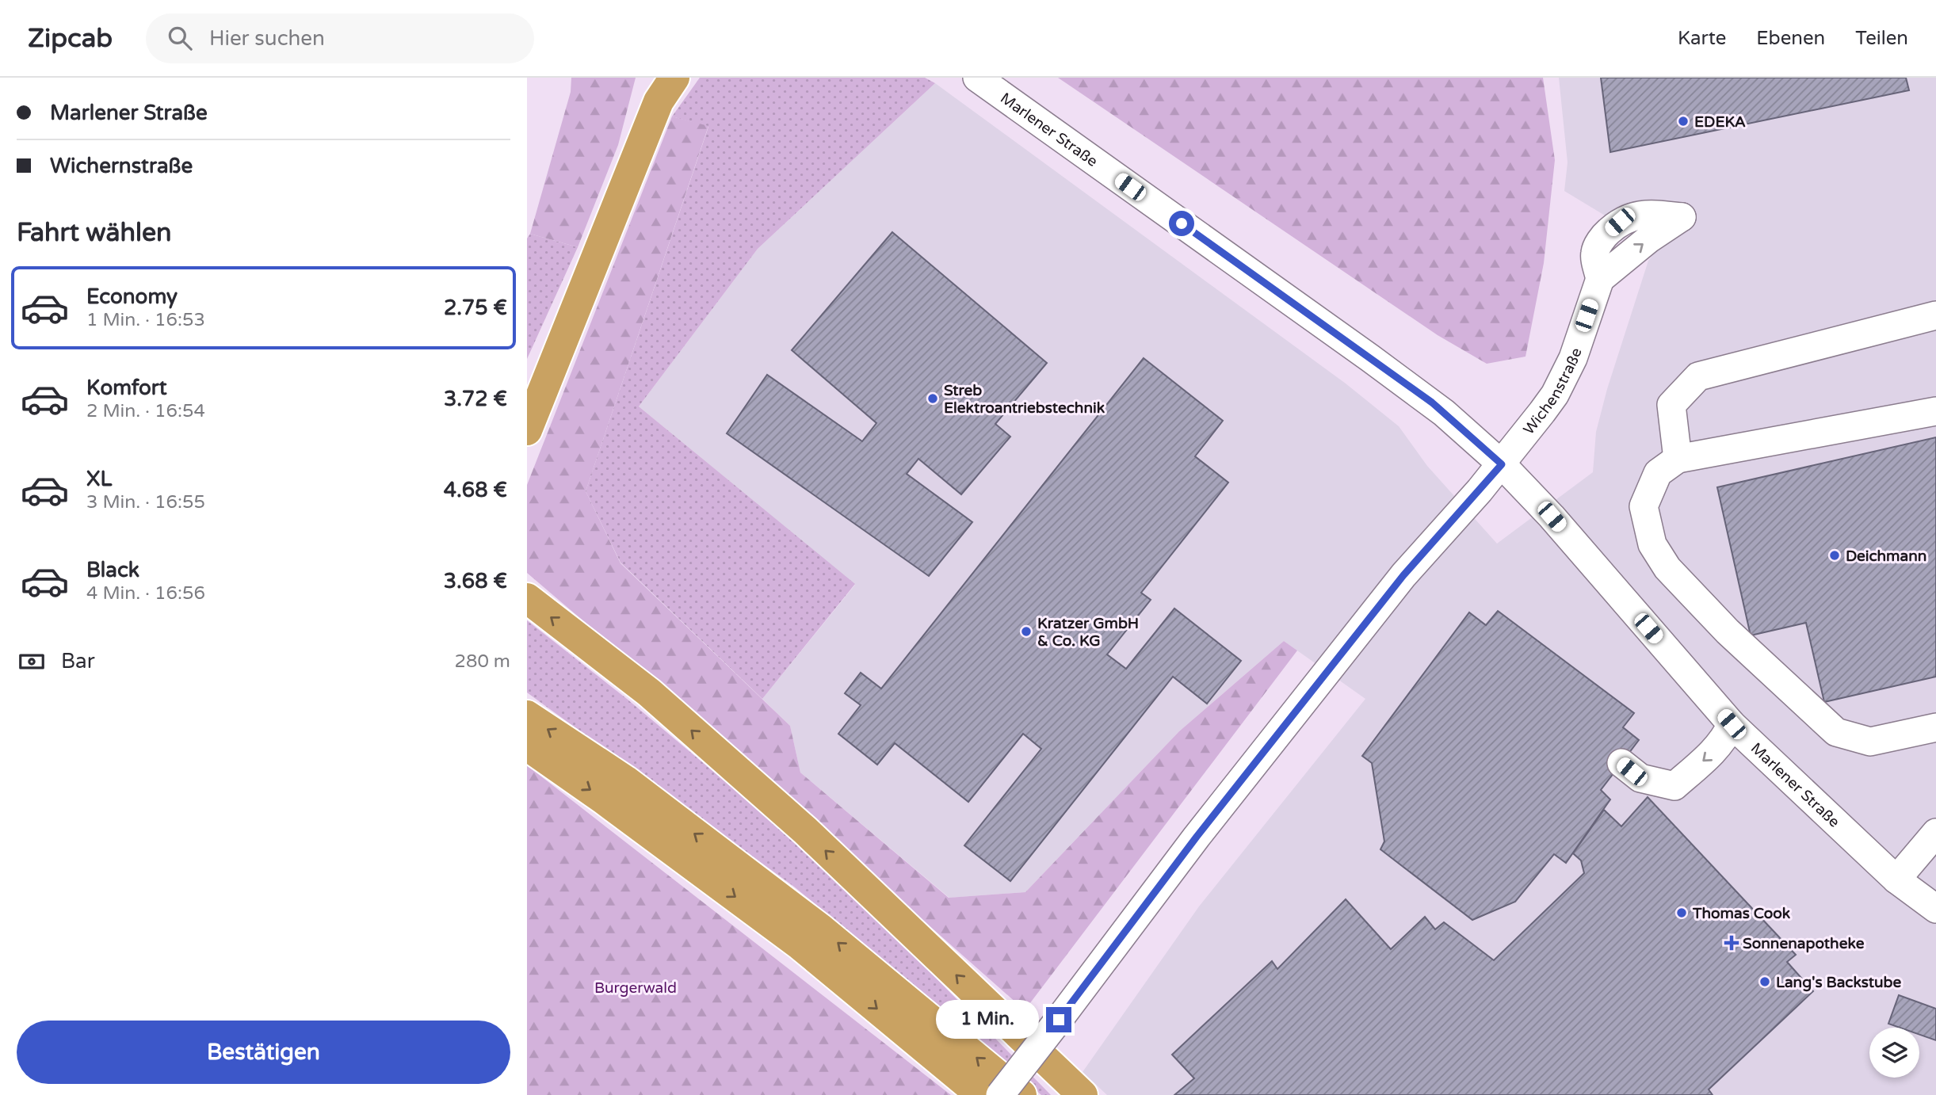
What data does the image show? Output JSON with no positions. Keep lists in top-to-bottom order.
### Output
{
  "streets": {
    "street": ["Marlener Straße", "Wichenstraße"]
  },
  "crossings": [
    ["Marlener Straße", "Wichenstraße"]
  ],
  "parks": ["Burgerwald"],
  "places": {
    "other": [
      "EDEKA",
      "Streb Elektroantriebstechnik",
      "Deichmann",
      "Kratzer GmbH & Co. KG",
      "Thomas Cook",
      "Lang's Backstube"
    ],
    "health": ["Sonnenapotheke"]
  },
  "page": {
    "header": "Zipcab",
    "search": "Hier suchen",
    "nav": ["Karte", "Ebenen", "Teilen"],
    "banner": ["Marlener Straße", "Wichernstraße"],
    "heading": "Fahrt wählen",
    "list": [
      {
        "name": "Economy",
        "note": "1 Min. · 16:53",
        "value": "2.75 €"
      },
      {
        "name": "Komfort",
        "note": "2 Min. · 16:54",
        "value": "3.72 €"
      },
      {
        "name": "XL",
        "note": "3 Min. · 16:55",
        "value": "4.68 €"
      },
      {
        "name": "Black",
        "note": "4 Min. · 16:56",
        "value": "3.68 €"
      }
    ],
    "pay": ["Bar", "280 m"],
    "bubble": "1 Min.",
    "buttons": "Bestätigen"
  }
}
